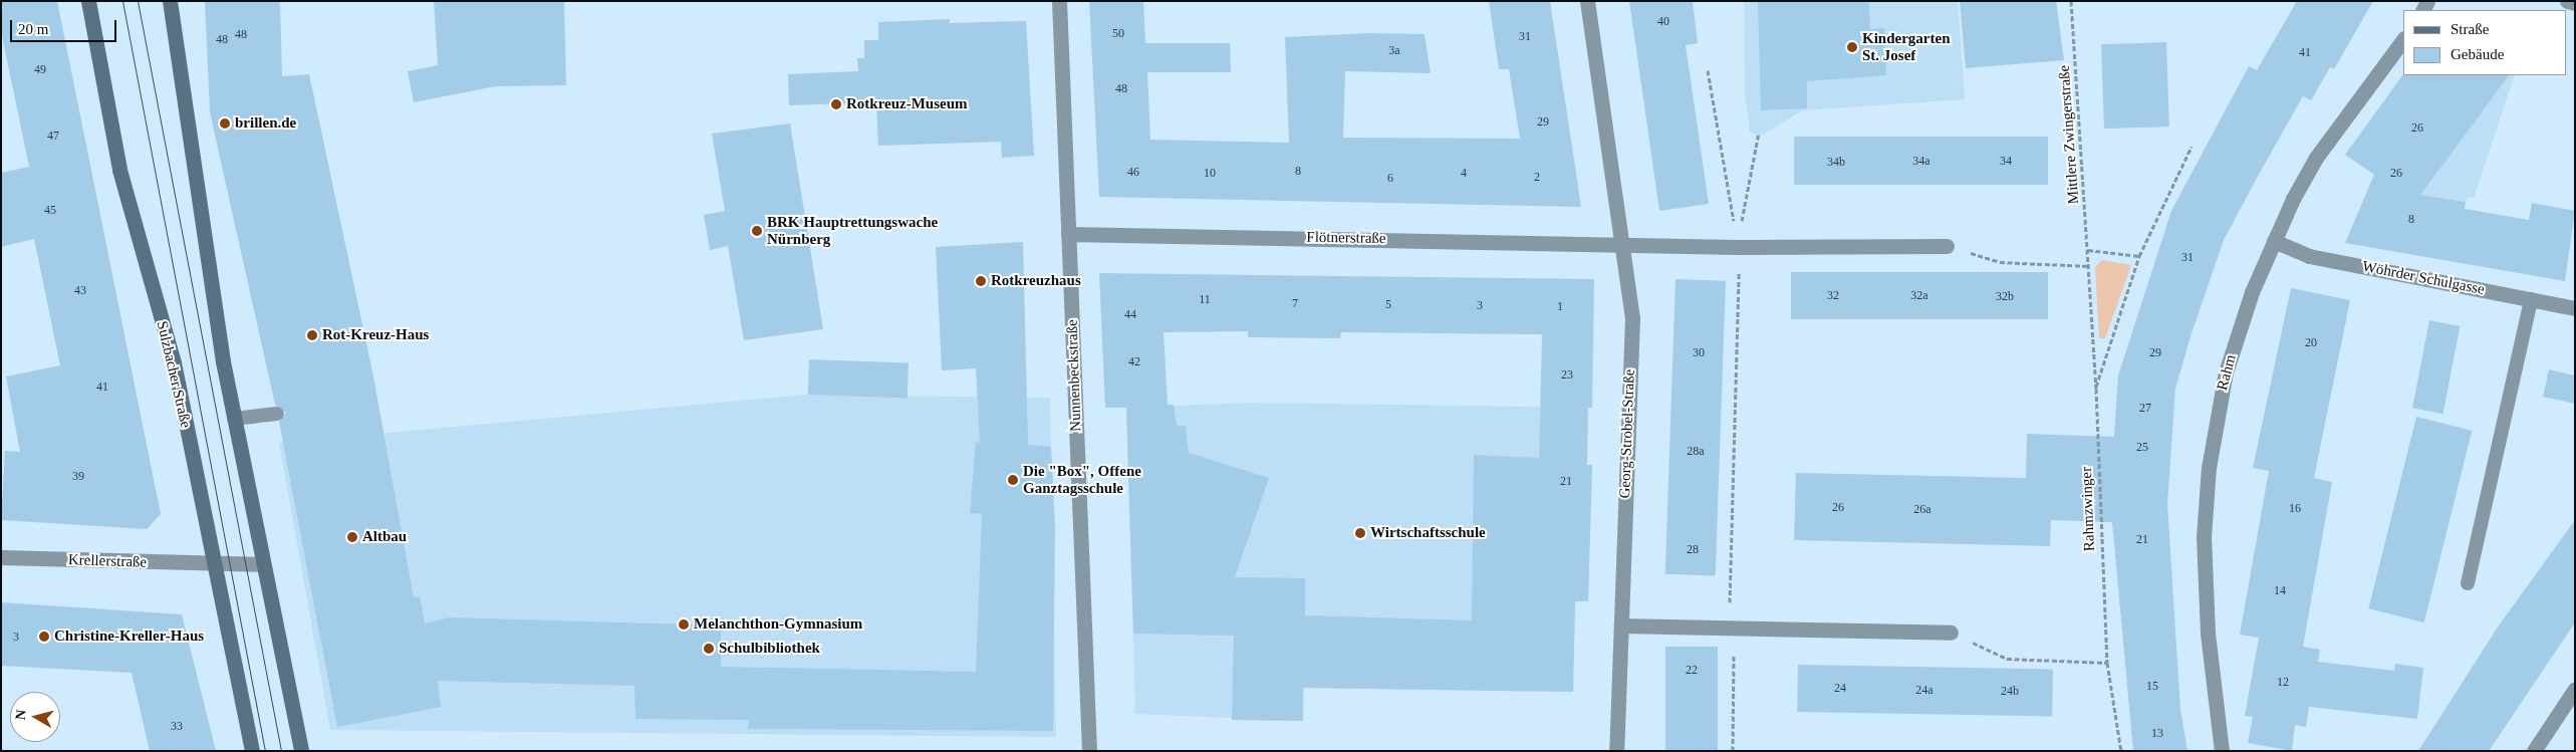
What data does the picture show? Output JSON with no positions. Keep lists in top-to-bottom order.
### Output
{
  "streets": {
    "main road": ["Sulzbacher Straße"],
    "street": [
      "Flötnerstraße",
      "Wöhrder Schulgasse",
      "Rahm",
      "Nunnenbeckstraße",
      "Georg-Strobel-Straße",
      "Krellerstraße"
    ],
    "path": ["Mittlere Zwingerstraße", "Rahmzwinger"]
  },
  "crossings": [
    ["Mittlere Zwingerstraße", "Rahmzwinger"],
    ["Flötnerstraße", "Nunnenbeckstraße"],
    ["Flötnerstraße", "Georg-Strobel-Straße"],
    ["Wöhrder Schulgasse", "Rahm"],
    ["Sulzbacher Straße", "Krellerstraße"]
  ],
  "places": [
    "Kindergarten St. Josef",
    "Rotkreuz-Museum",
    "brillen.de",
    "BRK Hauptrettungswache Nürnberg",
    "Rotkreuzhaus",
    "Rot-Kreuz-Haus",
    "Die \"Box\", Offene Ganztagsschule",
    "Wirtschaftsschule",
    "Altbau",
    "Melanchthon-Gymnasium",
    "Christine-Kreller-Haus",
    "Schulbibliothek"
  ],
  "house_numbers": [
    "40",
    "50",
    "48",
    "31",
    "48",
    "3a",
    "41",
    "49",
    "48",
    "29",
    "26",
    "47",
    "34a",
    "34",
    "34b",
    "8",
    "46",
    "10",
    "4",
    "26",
    "2",
    "6",
    "45",
    "8",
    "31",
    "43",
    "32",
    "32a",
    "32b",
    "11",
    "7",
    "5",
    "3",
    "1",
    "44",
    "20",
    "30",
    "29",
    "42",
    "23",
    "41",
    "27",
    "25",
    "28a",
    "39",
    "21",
    "26",
    "16",
    "26a",
    "21",
    "28",
    "14",
    "3",
    "22",
    "12",
    "15",
    "24",
    "24a",
    "24b",
    "33",
    "13"
  ],
  "legend": ["Straße", "Gebäude"],
  "scale_bar": "20 m",
  "north": "left"
}
